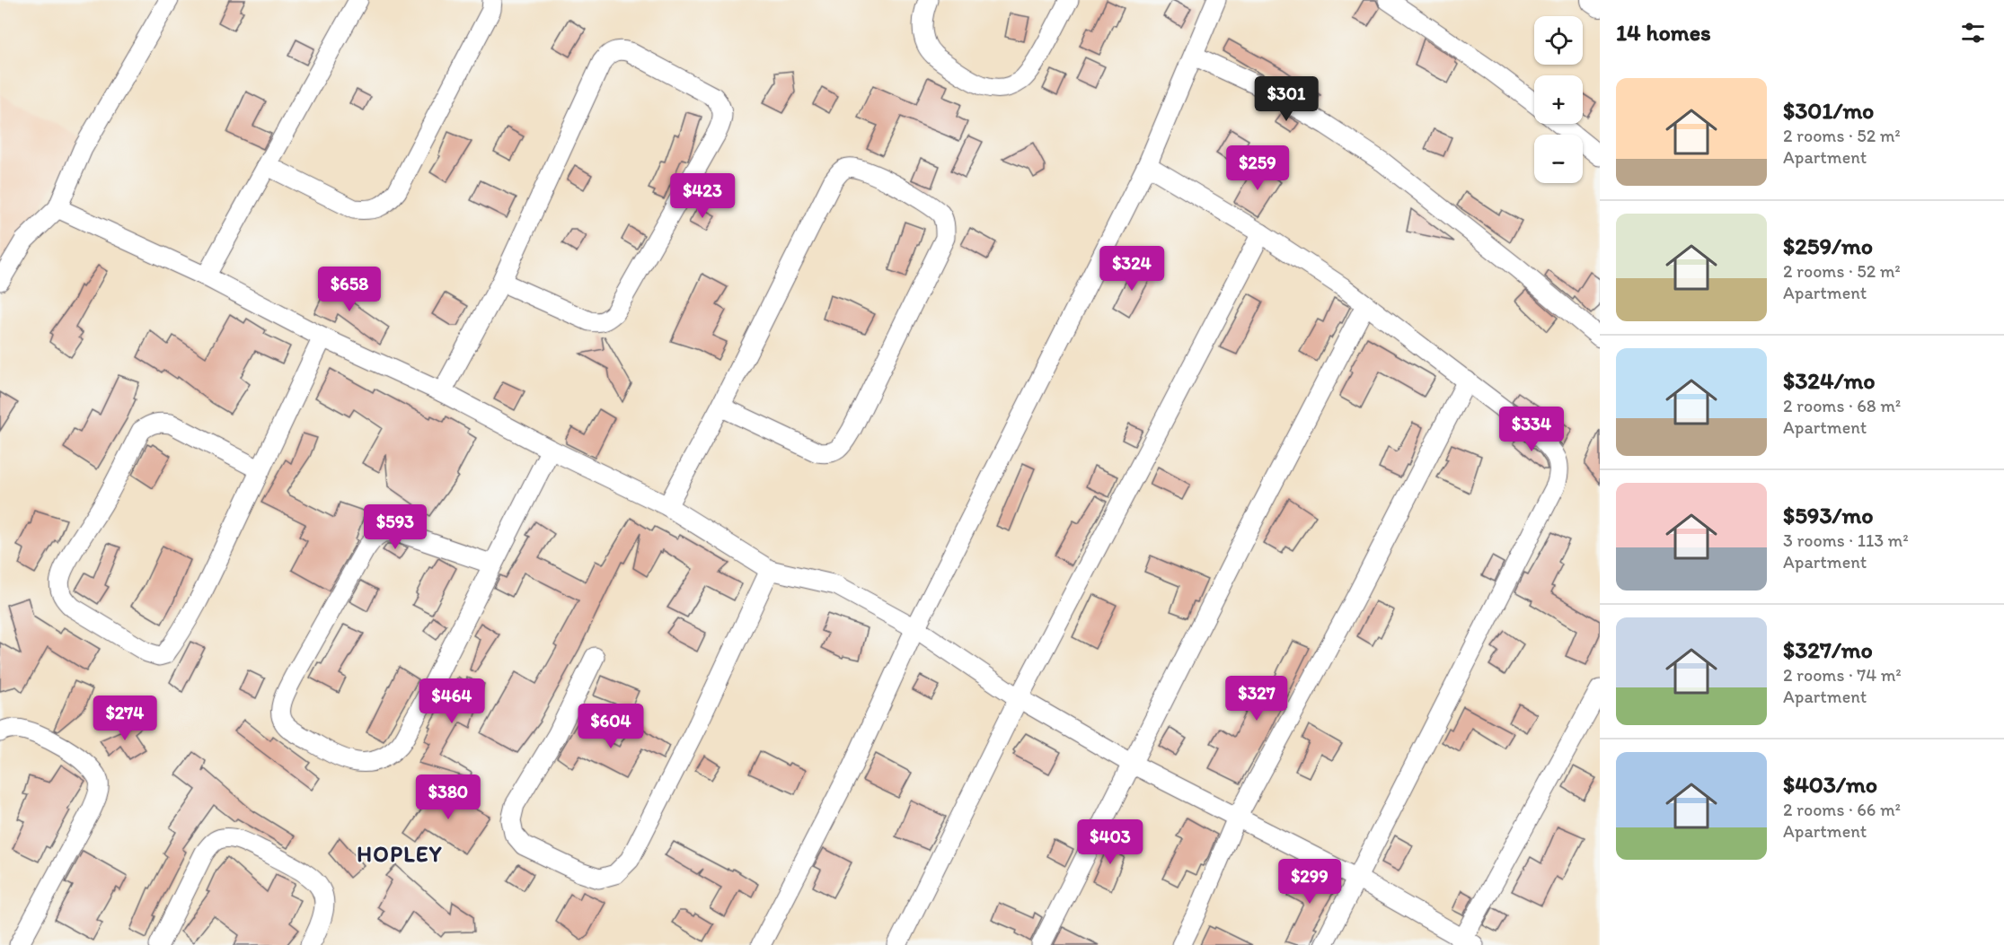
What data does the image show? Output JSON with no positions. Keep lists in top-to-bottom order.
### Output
{
  "districts": ["HOPLEY"],
  "page": {
    "heading": "14 homes",
    "map_buttons": ["+", "−"],
    "list": [
      {
        "name": "$301/mo",
        "note": "2 rooms · 52 m² · Apartment"
      },
      {
        "name": "$259/mo",
        "note": "2 rooms · 52 m² · Apartment"
      },
      {
        "name": "$324/mo",
        "note": "2 rooms · 68 m² · Apartment"
      },
      {
        "name": "$593/mo",
        "note": "3 rooms · 113 m² · Apartment"
      },
      {
        "name": "$327/mo",
        "note": "2 rooms · 74 m² · Apartment"
      },
      {
        "name": "$403/mo",
        "note": "2 rooms · 66 m² · Apartment"
      }
    ],
    "price": [
      "$301",
      "$259",
      "$423",
      "$324",
      "$658",
      "$334",
      "$593",
      "$327",
      "$464",
      "$274",
      "$604",
      "$380",
      "$403",
      "$299"
    ]
  }
}
